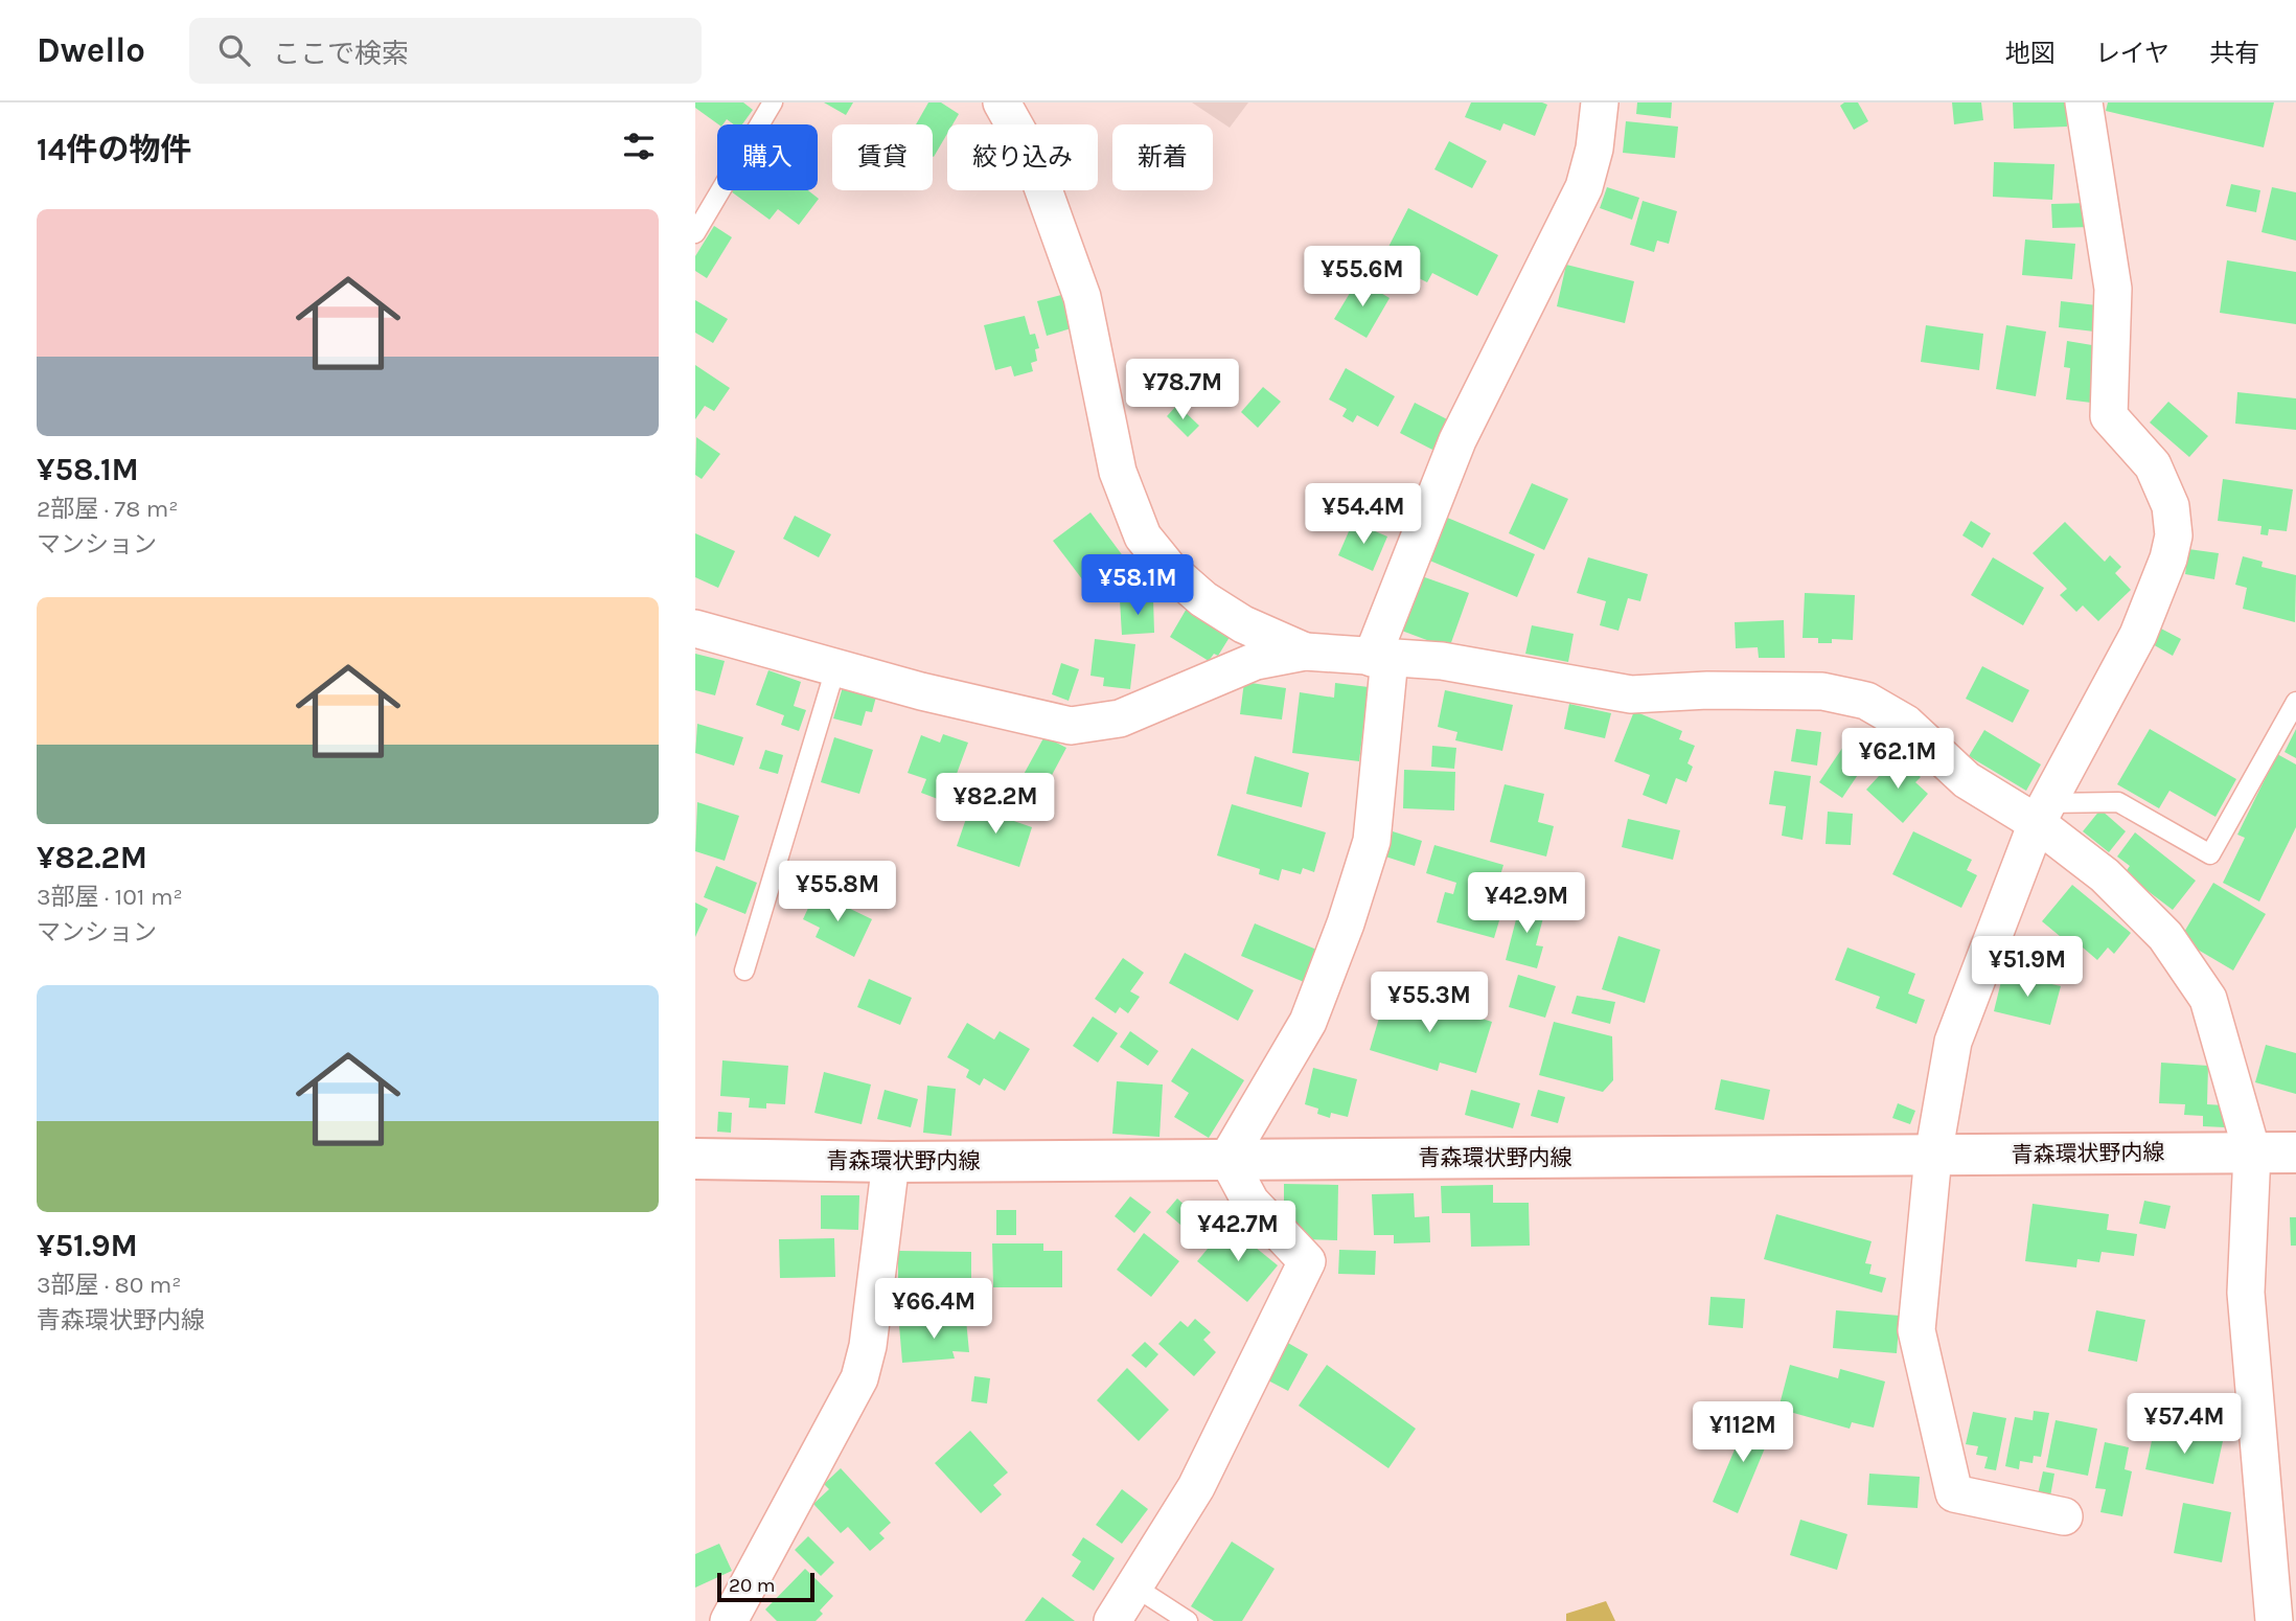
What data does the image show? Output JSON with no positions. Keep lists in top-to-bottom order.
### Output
{
  "streets": {
    "main road": ["青森環状野内線"]
  },
  "scale_bar": "20 m",
  "page": {
    "header": "Dwello",
    "search": "ここで検索",
    "nav": ["地図", "レイヤ", "共有"],
    "heading": "14件の物件",
    "chip": [
      "購入",
      "賃貸",
      "絞り込み",
      "新着"
    ],
    "list": [
      {
        "name": "¥58.1M",
        "note": "2部屋 · 78 m² · マンション"
      },
      {
        "name": "¥82.2M",
        "note": "3部屋 · 101 m² · マンション"
      },
      {
        "name": "¥51.9M",
        "note": "3部屋 · 80 m² · 青森環状野内線"
      }
    ],
    "price": [
      "¥55.6M",
      "¥78.7M",
      "¥54.4M",
      "¥58.1M",
      "¥62.1M",
      "¥82.2M",
      "¥55.8M",
      "¥42.9M",
      "¥51.9M",
      "¥55.3M",
      "¥42.7M",
      "¥66.4M",
      "¥57.4M",
      "¥112M"
    ],
    "scale": "20 m"
  }
}
